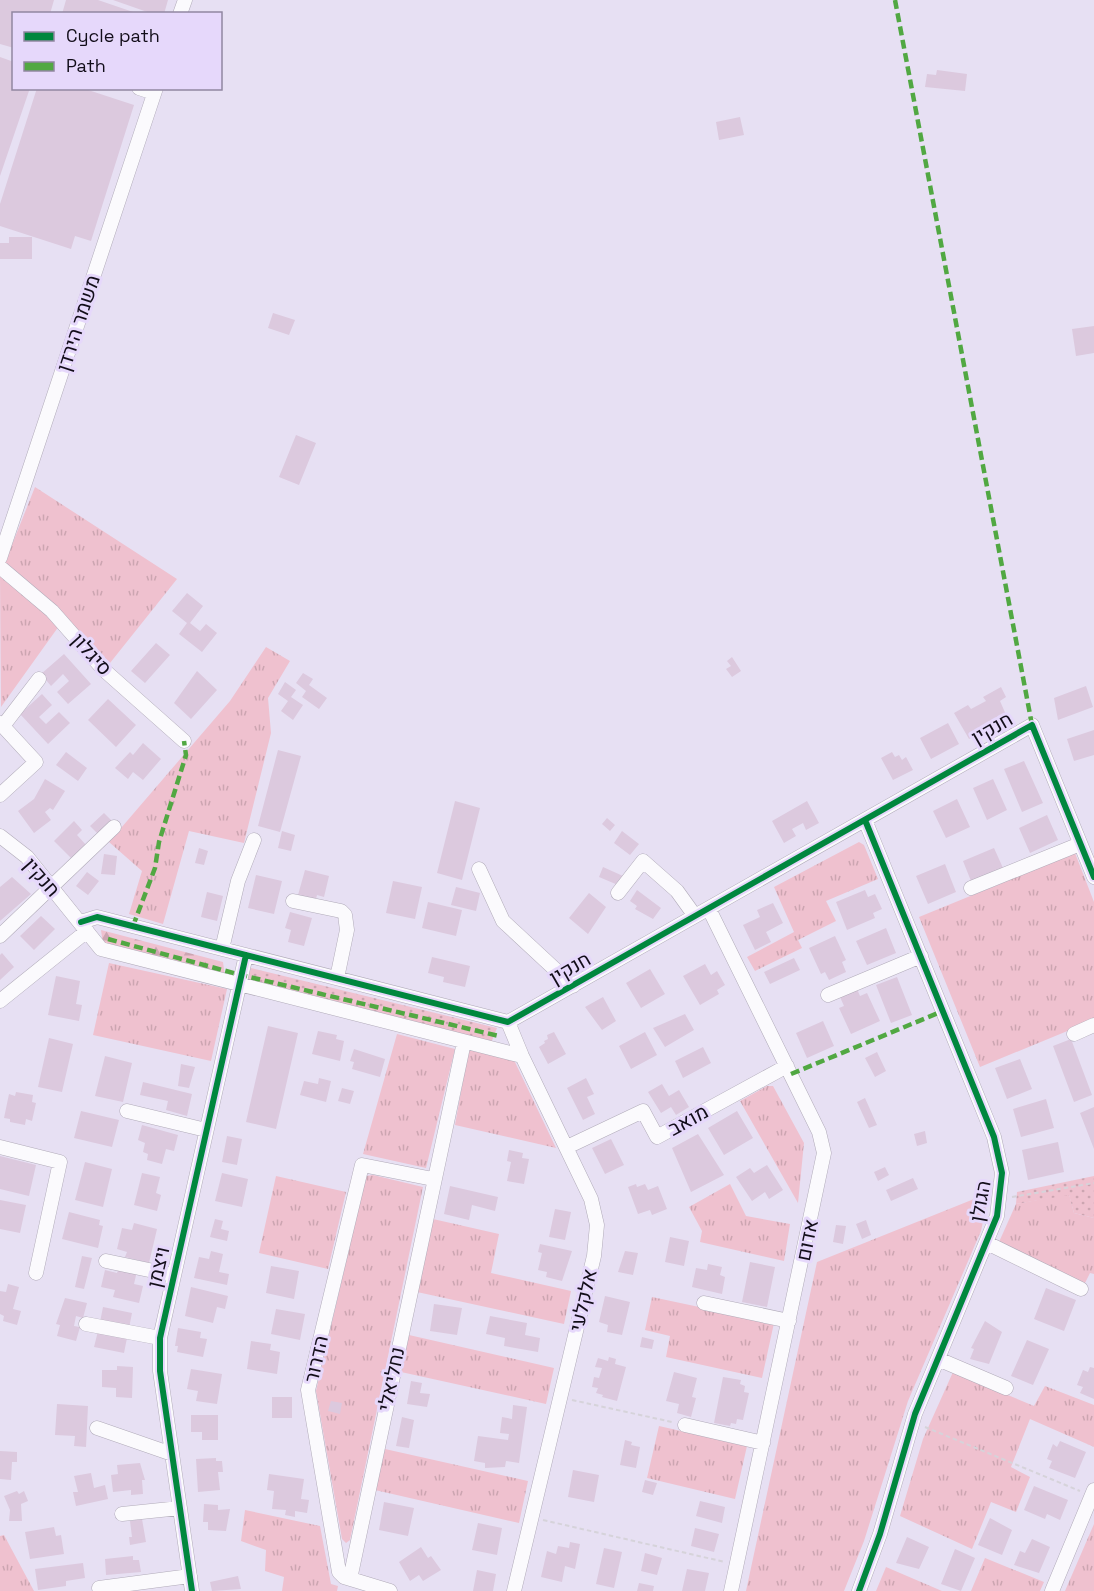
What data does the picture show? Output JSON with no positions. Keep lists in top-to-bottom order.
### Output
{
  "streets": {
    "street": [
      "משמר הירדן",
      "סיגלון",
      "חנקין",
      "מואב",
      "הגולן",
      "אדום",
      "ויצמן",
      "אלקלעי",
      "הדרור",
      "נחליאלי"
    ]
  },
  "crossings": [
    ["חנקין", "הגולן"],
    ["חנקין", "אדום"],
    ["חנקין", "ויצמן"],
    ["חנקין", "אלקלעי"],
    ["חנקין", "נחליאלי"],
    ["מואב", "אדום"],
    ["מואב", "אלקלעי"],
    ["הדרור", "נחליאלי"]
  ],
  "legend": ["Cycle path", "Path"]
}
